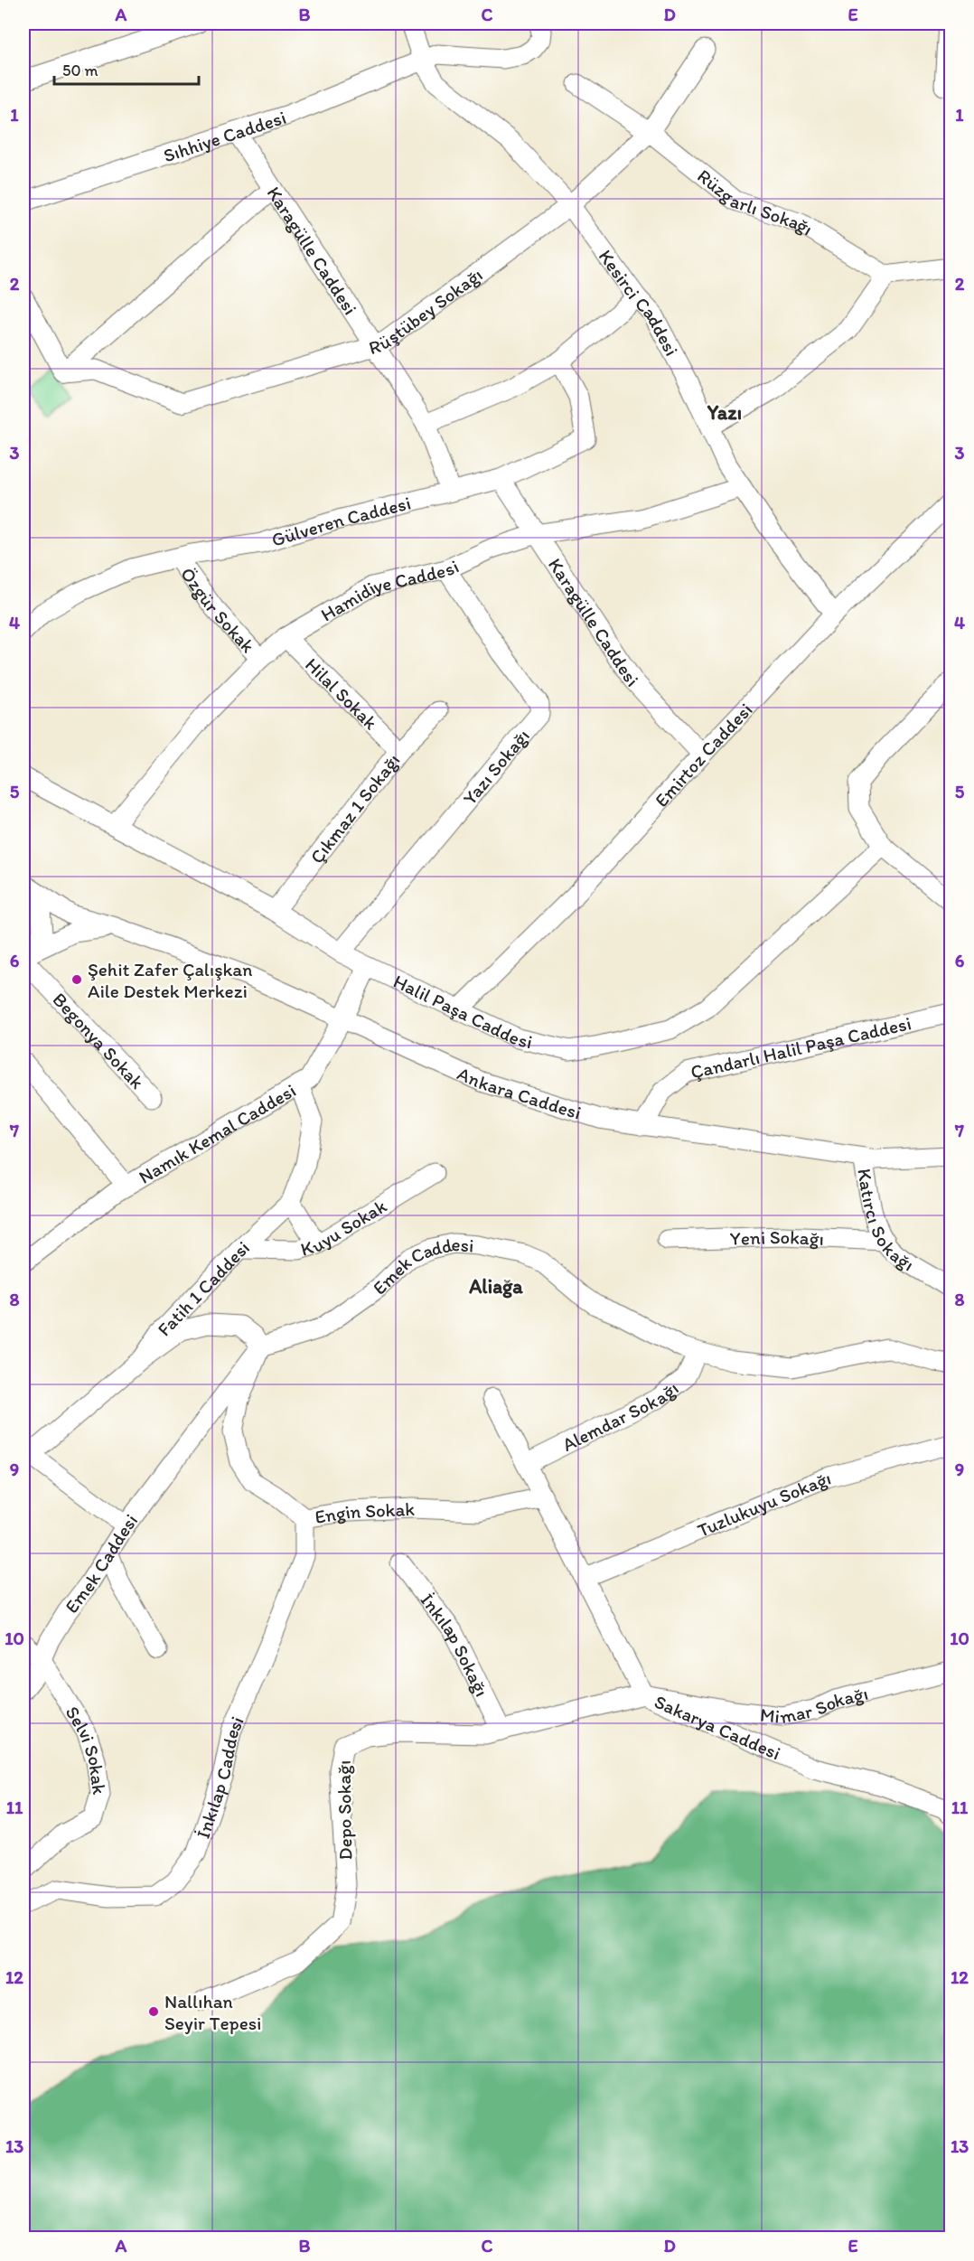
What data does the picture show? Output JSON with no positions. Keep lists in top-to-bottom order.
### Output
{
  "streets": {
    "street": [
      "Sıhhiye Caddesi",
      "Rüzgarlı Sokağı",
      "Karagülle Caddesi",
      "Kesirci Caddesi",
      "Rüştübey Sokağı",
      "Gülveren Caddesi",
      "Hamidiye Caddesi",
      "Özgür Sokak",
      "Hilal Sokak",
      "Emirtoz Caddesi",
      "Yazı Sokağı",
      "Çıkmaz 1 Sokağı",
      "Halil Paşa Caddesi",
      "Begonya Sokak",
      "Çandarlı Halil Paşa Caddesi",
      "Ankara Caddesi",
      "Namık Kemal Caddesi",
      "Katırcı Sokağı",
      "Kuyu Sokak",
      "Yeni Sokağı",
      "Emek Caddesi",
      "Fatih 1 Caddesi",
      "Alemdar Sokağı",
      "Tuzlukuyu Sokağı",
      "Engin Sokak",
      "İnkılap Sokağı",
      "Mimar Sokağı",
      "Sakarya Caddesi",
      "Selvi Sokak",
      "İnkılap Caddesi",
      "Depo Sokağı"
    ]
  },
  "crossings": [
    ["Sıhhiye Caddesi", "Karagülle Caddesi"],
    ["Sıhhiye Caddesi", "Kesirci Caddesi"],
    ["Rüzgarlı Sokağı", "Rüştübey Sokağı"],
    ["Karagülle Caddesi", "Rüştübey Sokağı"],
    ["Karagülle Caddesi", "Gülveren Caddesi"],
    ["Karagülle Caddesi", "Hamidiye Caddesi"],
    ["Karagülle Caddesi", "Emirtoz Caddesi"],
    ["Kesirci Caddesi", "Rüştübey Sokağı"],
    ["Kesirci Caddesi", "Hamidiye Caddesi"],
    ["Kesirci Caddesi", "Emirtoz Caddesi"],
    ["Gülveren Caddesi", "Özgür Sokak"],
    ["Hamidiye Caddesi", "Özgür Sokak"],
    ["Hamidiye Caddesi", "Hilal Sokak"],
    ["Hamidiye Caddesi", "Yazı Sokağı"],
    ["Hamidiye Caddesi", "Halil Paşa Caddesi"],
    ["Hilal Sokak", "Çıkmaz 1 Sokağı"],
    ["Emirtoz Caddesi", "Halil Paşa Caddesi"],
    ["Yazı Sokağı", "Halil Paşa Caddesi"],
    ["Çıkmaz 1 Sokağı", "Halil Paşa Caddesi"],
    ["Halil Paşa Caddesi", "Namık Kemal Caddesi"],
    ["Begonya Sokak", "Ankara Caddesi"],
    ["Çandarlı Halil Paşa Caddesi", "Ankara Caddesi"],
    ["Ankara Caddesi", "Namık Kemal Caddesi"],
    ["Ankara Caddesi", "Katırcı Sokağı"],
    ["Namık Kemal Caddesi", "Fatih 1 Caddesi"],
    ["Katırcı Sokağı", "Yeni Sokağı"],
    ["Kuyu Sokak", "Fatih 1 Caddesi"],
    ["Emek Caddesi", "Alemdar Sokağı"],
    ["Emek Caddesi", "Engin Sokak"],
    ["Emek Caddesi", "Selvi Sokak"],
    ["Alemdar Sokağı", "Sakarya Caddesi"],
    ["Tuzlukuyu Sokağı", "Sakarya Caddesi"],
    ["Engin Sokak", "Sakarya Caddesi"],
    ["Engin Sokak", "İnkılap Caddesi"],
    ["İnkılap Sokağı", "Depo Sokağı"],
    ["Mimar Sokağı", "Sakarya Caddesi"],
    ["Mimar Sokağı", "Depo Sokağı"],
    ["Sakarya Caddesi", "Depo Sokağı"]
  ],
  "districts": ["Yazı", "Aliağa"],
  "places": ["Şehit Zafer Çalışkan Aile Destek Merkezi", "Nallıhan Seyir Tepesi"],
  "scale_bar": "50 m",
  "grid": {
    "columns": [
      "A",
      "B",
      "C",
      "D",
      "E"
    ],
    "rows": [
      "1",
      "2",
      "3",
      "4",
      "5",
      "6",
      "7",
      "8",
      "9",
      "10",
      "11",
      "12",
      "13"
    ]
  }
}
